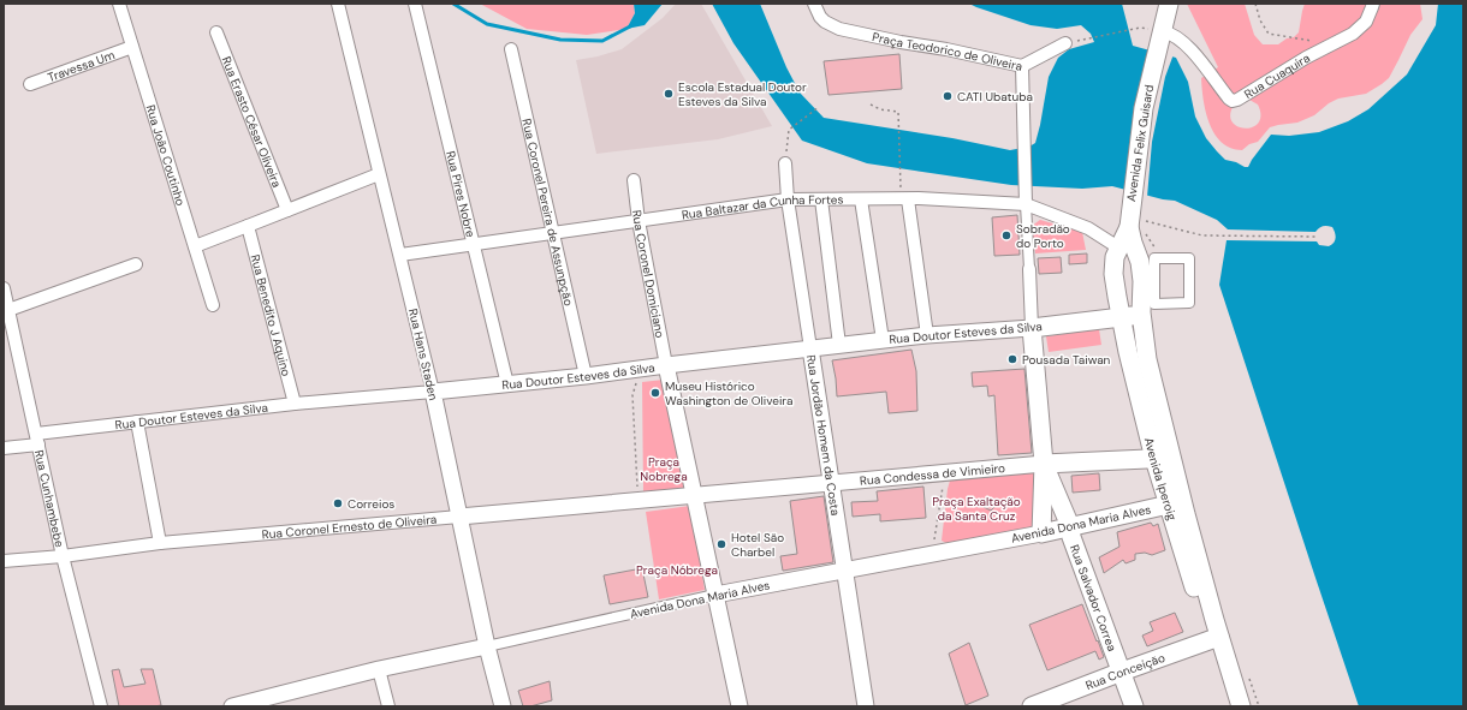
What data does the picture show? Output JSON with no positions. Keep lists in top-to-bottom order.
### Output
{
  "streets": {
    "main road": [
      "Avenida Felix Guisard",
      "Rua Doutor Esteves da Silva",
      "Rua Condessa de Vimieiro",
      "Avenida Iperoig",
      "Avenida Dona Maria Alves",
      "Rua Salvador Correa",
      "Rua Conceição"
    ],
    "street": [
      "Praça Teodorico de Oliveira",
      "Travessa Um",
      "Rua Cuaquira",
      "Rua Erasto César Oliveira",
      "Rua João Coutinho",
      "Rua Pires Nobre",
      "Rua Baltazar da Cunha Fortes",
      "Rua Coronel Pereira de Assunpção",
      "Rua Coronel Domiciano",
      "Rua Benedito J Aquino",
      "Rua Hans Staden",
      "Rua Jordão Homem da Costa",
      "Rua Cunhambebe",
      "Rua Coronel Ernesto de Oliveira"
    ]
  },
  "crossings": [
    ["Praça Teodorico de Oliveira", "Rua Baltazar da Cunha Fortes"],
    ["Praça Teodorico de Oliveira", "Rua Salvador Correa"],
    ["Travessa Um", "Rua João Coutinho"],
    ["Rua Cuaquira", "Avenida Felix Guisard"],
    ["Avenida Felix Guisard", "Rua Baltazar da Cunha Fortes"],
    ["Avenida Felix Guisard", "Avenida Iperoig"],
    ["Rua Pires Nobre", "Rua Baltazar da Cunha Fortes"],
    ["Rua Pires Nobre", "Rua Doutor Esteves da Silva"],
    ["Rua Baltazar da Cunha Fortes", "Rua Coronel Pereira de Assunpção"],
    ["Rua Baltazar da Cunha Fortes", "Rua Coronel Domiciano"],
    ["Rua Baltazar da Cunha Fortes", "Rua Hans Staden"],
    ["Rua Baltazar da Cunha Fortes", "Rua Jordão Homem da Costa"],
    ["Rua Baltazar da Cunha Fortes", "Avenida Iperoig"],
    ["Rua Baltazar da Cunha Fortes", "Rua Salvador Correa"],
    ["Rua Coronel Pereira de Assunpção", "Rua Doutor Esteves da Silva"],
    ["Rua Coronel Domiciano", "Rua Doutor Esteves da Silva"],
    ["Rua Coronel Domiciano", "Rua Condessa de Vimieiro"],
    ["Rua Coronel Domiciano", "Avenida Dona Maria Alves"],
    ["Rua Coronel Domiciano", "Rua Coronel Ernesto de Oliveira"],
    ["Rua Benedito J Aquino", "Rua Doutor Esteves da Silva"],
    ["Rua Doutor Esteves da Silva", "Rua Hans Staden"],
    ["Rua Doutor Esteves da Silva", "Rua Jordão Homem da Costa"],
    ["Rua Doutor Esteves da Silva", "Avenida Iperoig"],
    ["Rua Doutor Esteves da Silva", "Rua Cunhambebe"],
    ["Rua Doutor Esteves da Silva", "Rua Salvador Correa"],
    ["Rua Hans Staden", "Avenida Dona Maria Alves"],
    ["Rua Hans Staden", "Rua Coronel Ernesto de Oliveira"],
    ["Rua Jordão Homem da Costa", "Rua Condessa de Vimieiro"],
    ["Rua Jordão Homem da Costa", "Avenida Dona Maria Alves"],
    ["Rua Condessa de Vimieiro", "Avenida Iperoig"],
    ["Rua Condessa de Vimieiro", "Rua Coronel Ernesto de Oliveira"],
    ["Rua Condessa de Vimieiro", "Rua Salvador Correa"],
    ["Avenida Iperoig", "Avenida Dona Maria Alves"],
    ["Avenida Iperoig", "Rua Conceição"],
    ["Rua Cunhambebe", "Rua Coronel Ernesto de Oliveira"],
    ["Avenida Dona Maria Alves", "Rua Salvador Correa"],
    ["Rua Salvador Correa", "Rua Conceição"]
  ],
  "parks": ["Praça Nobrega", "Praça Exaltação da Santa Cruz", "Praça Nóbrega"],
  "places": [
    "Escola Estadual Doutor Esteves da Silva",
    "CATI Ubatuba",
    "Sobradão do Porto",
    "Pousada Taiwan",
    "Museu Histórico Washington de Oliveira",
    "Correios",
    "Hotel São Charbel"
  ]
}
